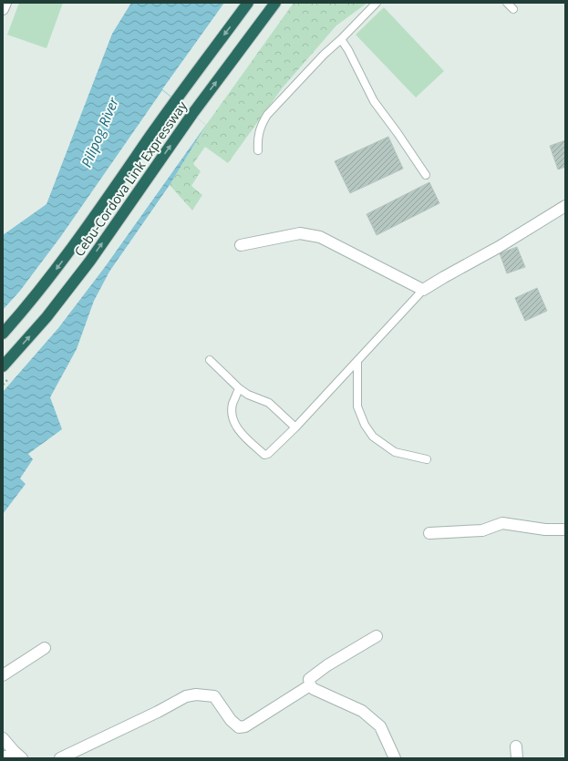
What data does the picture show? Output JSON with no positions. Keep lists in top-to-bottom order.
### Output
{
  "streets": {
    "highway": ["Cebu-Cordova Link Expressway"]
  },
  "water": ["Pilipog River"]
}
